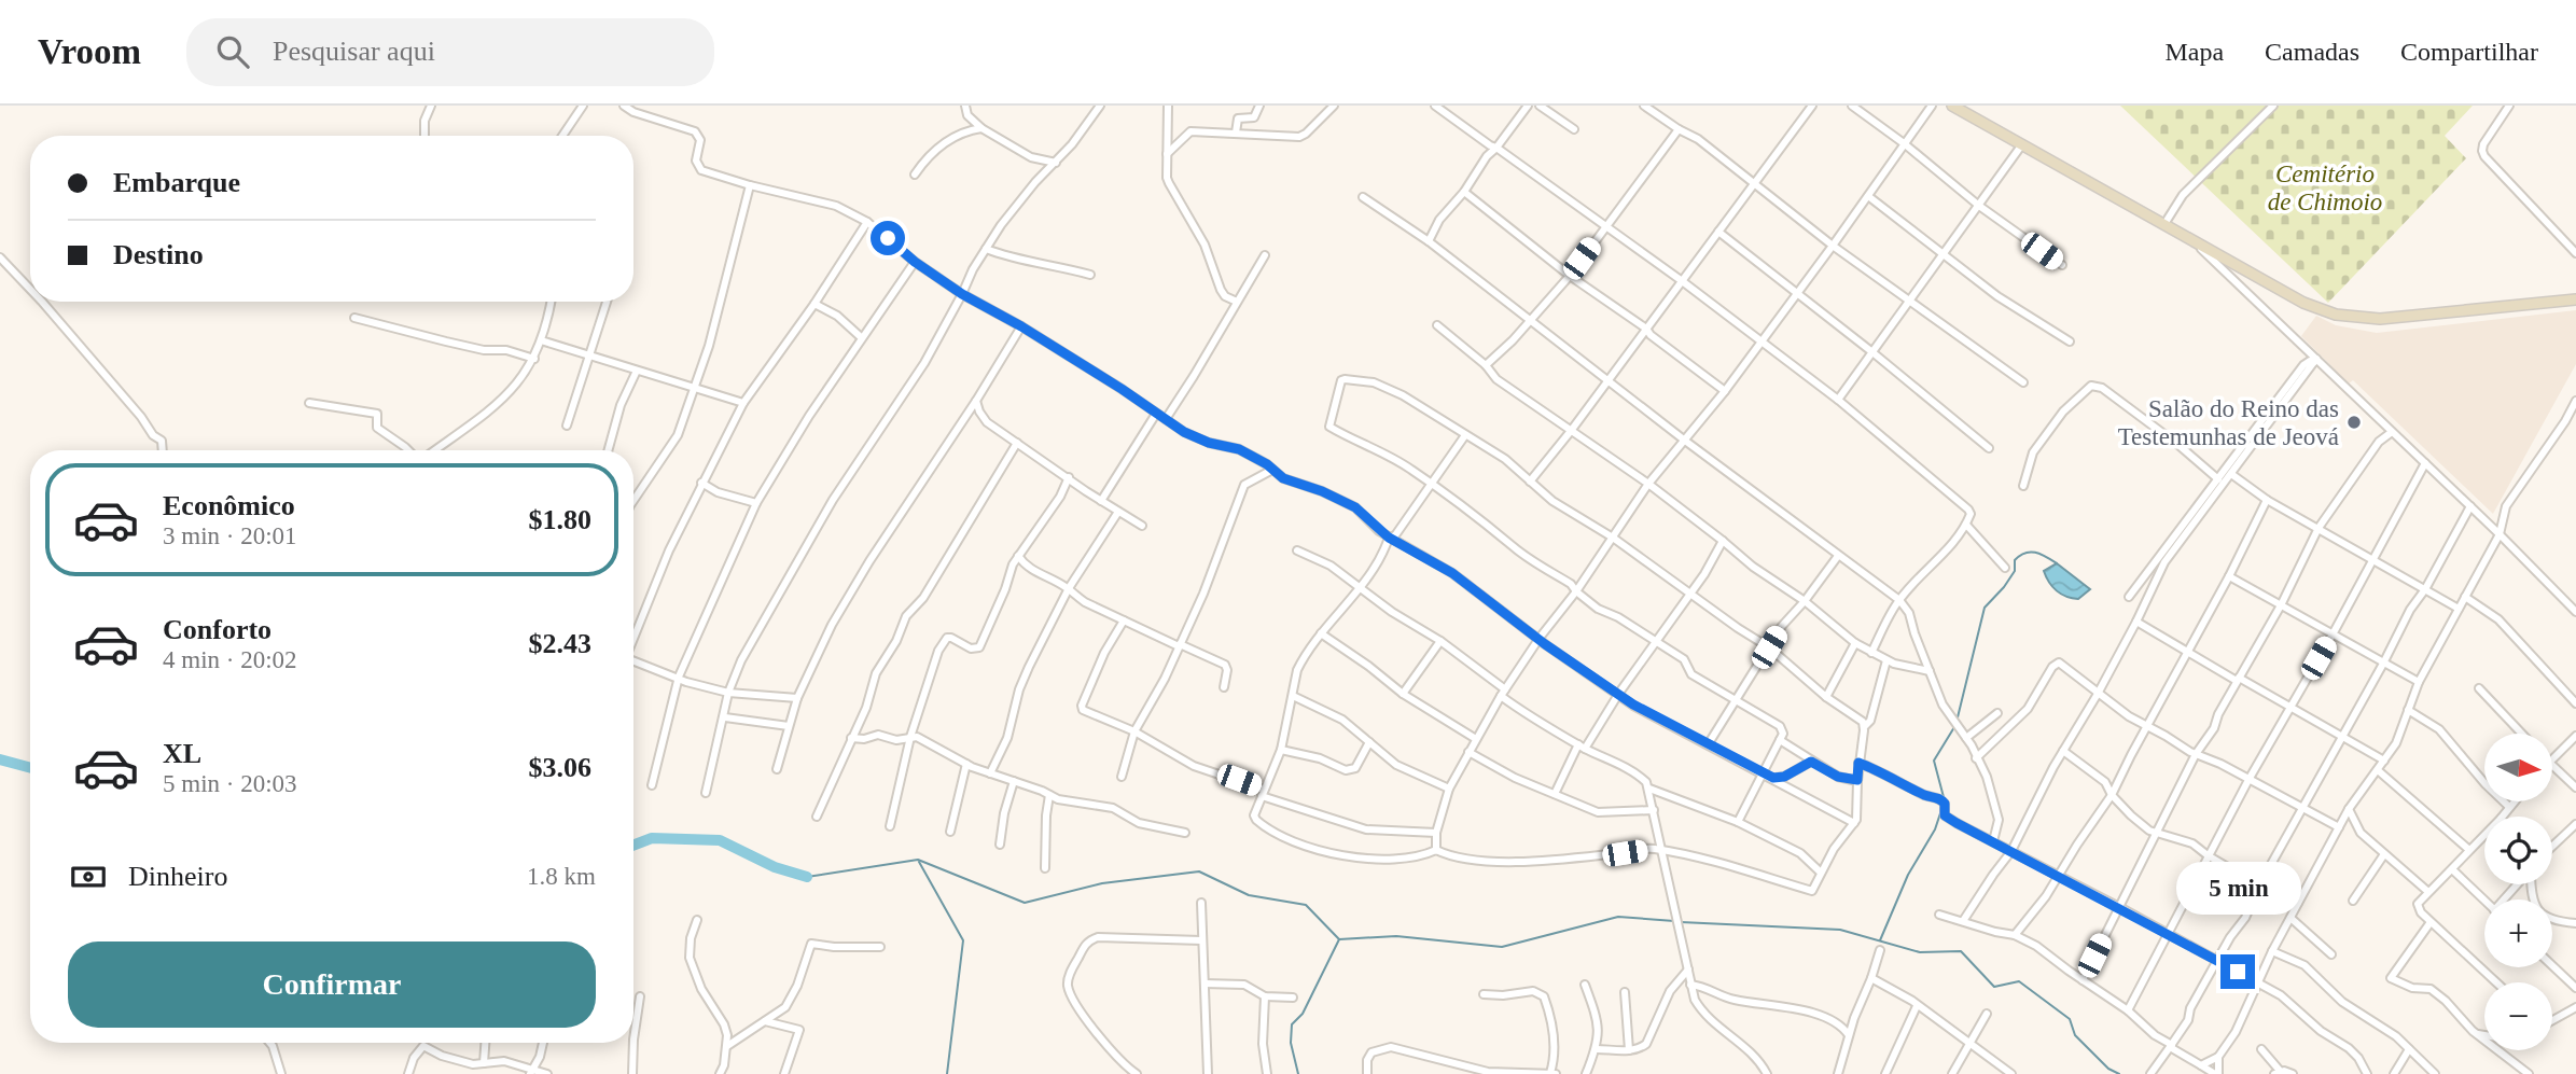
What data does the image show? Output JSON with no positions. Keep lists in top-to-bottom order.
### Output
{
  "parks": ["Cemitério de Chimoio"],
  "places": ["Salão do Reino das Testemunhas de Jeová"],
  "north": "right",
  "page": {
    "header": "Vroom",
    "search": "Pesquisar aqui",
    "nav": ["Mapa", "Camadas", "Compartilhar"],
    "banner": ["Embarque", "Destino"],
    "list": [
      {
        "name": "Econômico",
        "note": "3 min · 20:01",
        "value": "$1.80"
      },
      {
        "name": "Conforto",
        "note": "4 min · 20:02",
        "value": "$2.43"
      },
      {
        "name": "XL",
        "note": "5 min · 20:03",
        "value": "$3.06"
      }
    ],
    "map_buttons": ["+", "−"],
    "pay": ["Dinheiro", "1.8 km"],
    "bubble": "5 min",
    "buttons": "Confirmar"
  }
}
